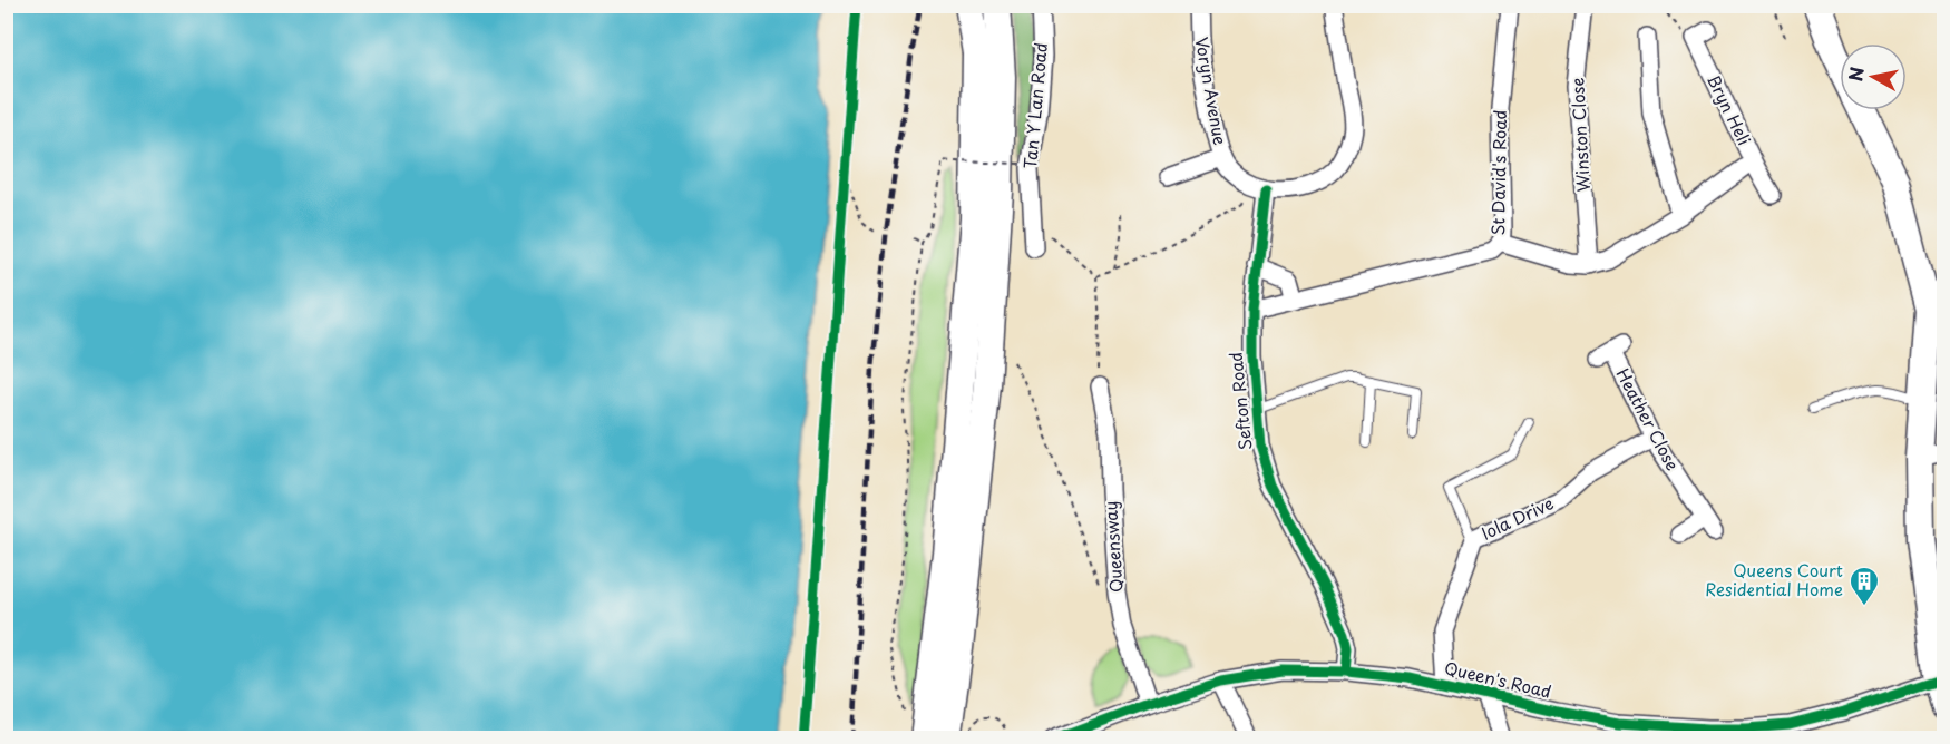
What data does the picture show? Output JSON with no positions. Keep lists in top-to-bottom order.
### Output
{
  "streets": {
    "street": [
      "Voryn Avenue",
      "Tan Y Lan Road",
      "Bryn Heli",
      "Winston Close",
      "St David's Road",
      "Sefton Road",
      "Heather Close",
      "Iola Drive",
      "Queensway",
      "Queen's Road"
    ]
  },
  "crossings": [
    ["Voryn Avenue", "Sefton Road"],
    ["St David's Road", "Sefton Road"],
    ["Sefton Road", "Queen's Road"],
    ["Heather Close", "Iola Drive"],
    ["Iola Drive", "Queen's Road"],
    ["Queensway", "Queen's Road"]
  ],
  "places": {
    "building": ["Queens Court Residential Home"]
  },
  "north": "left"
}
